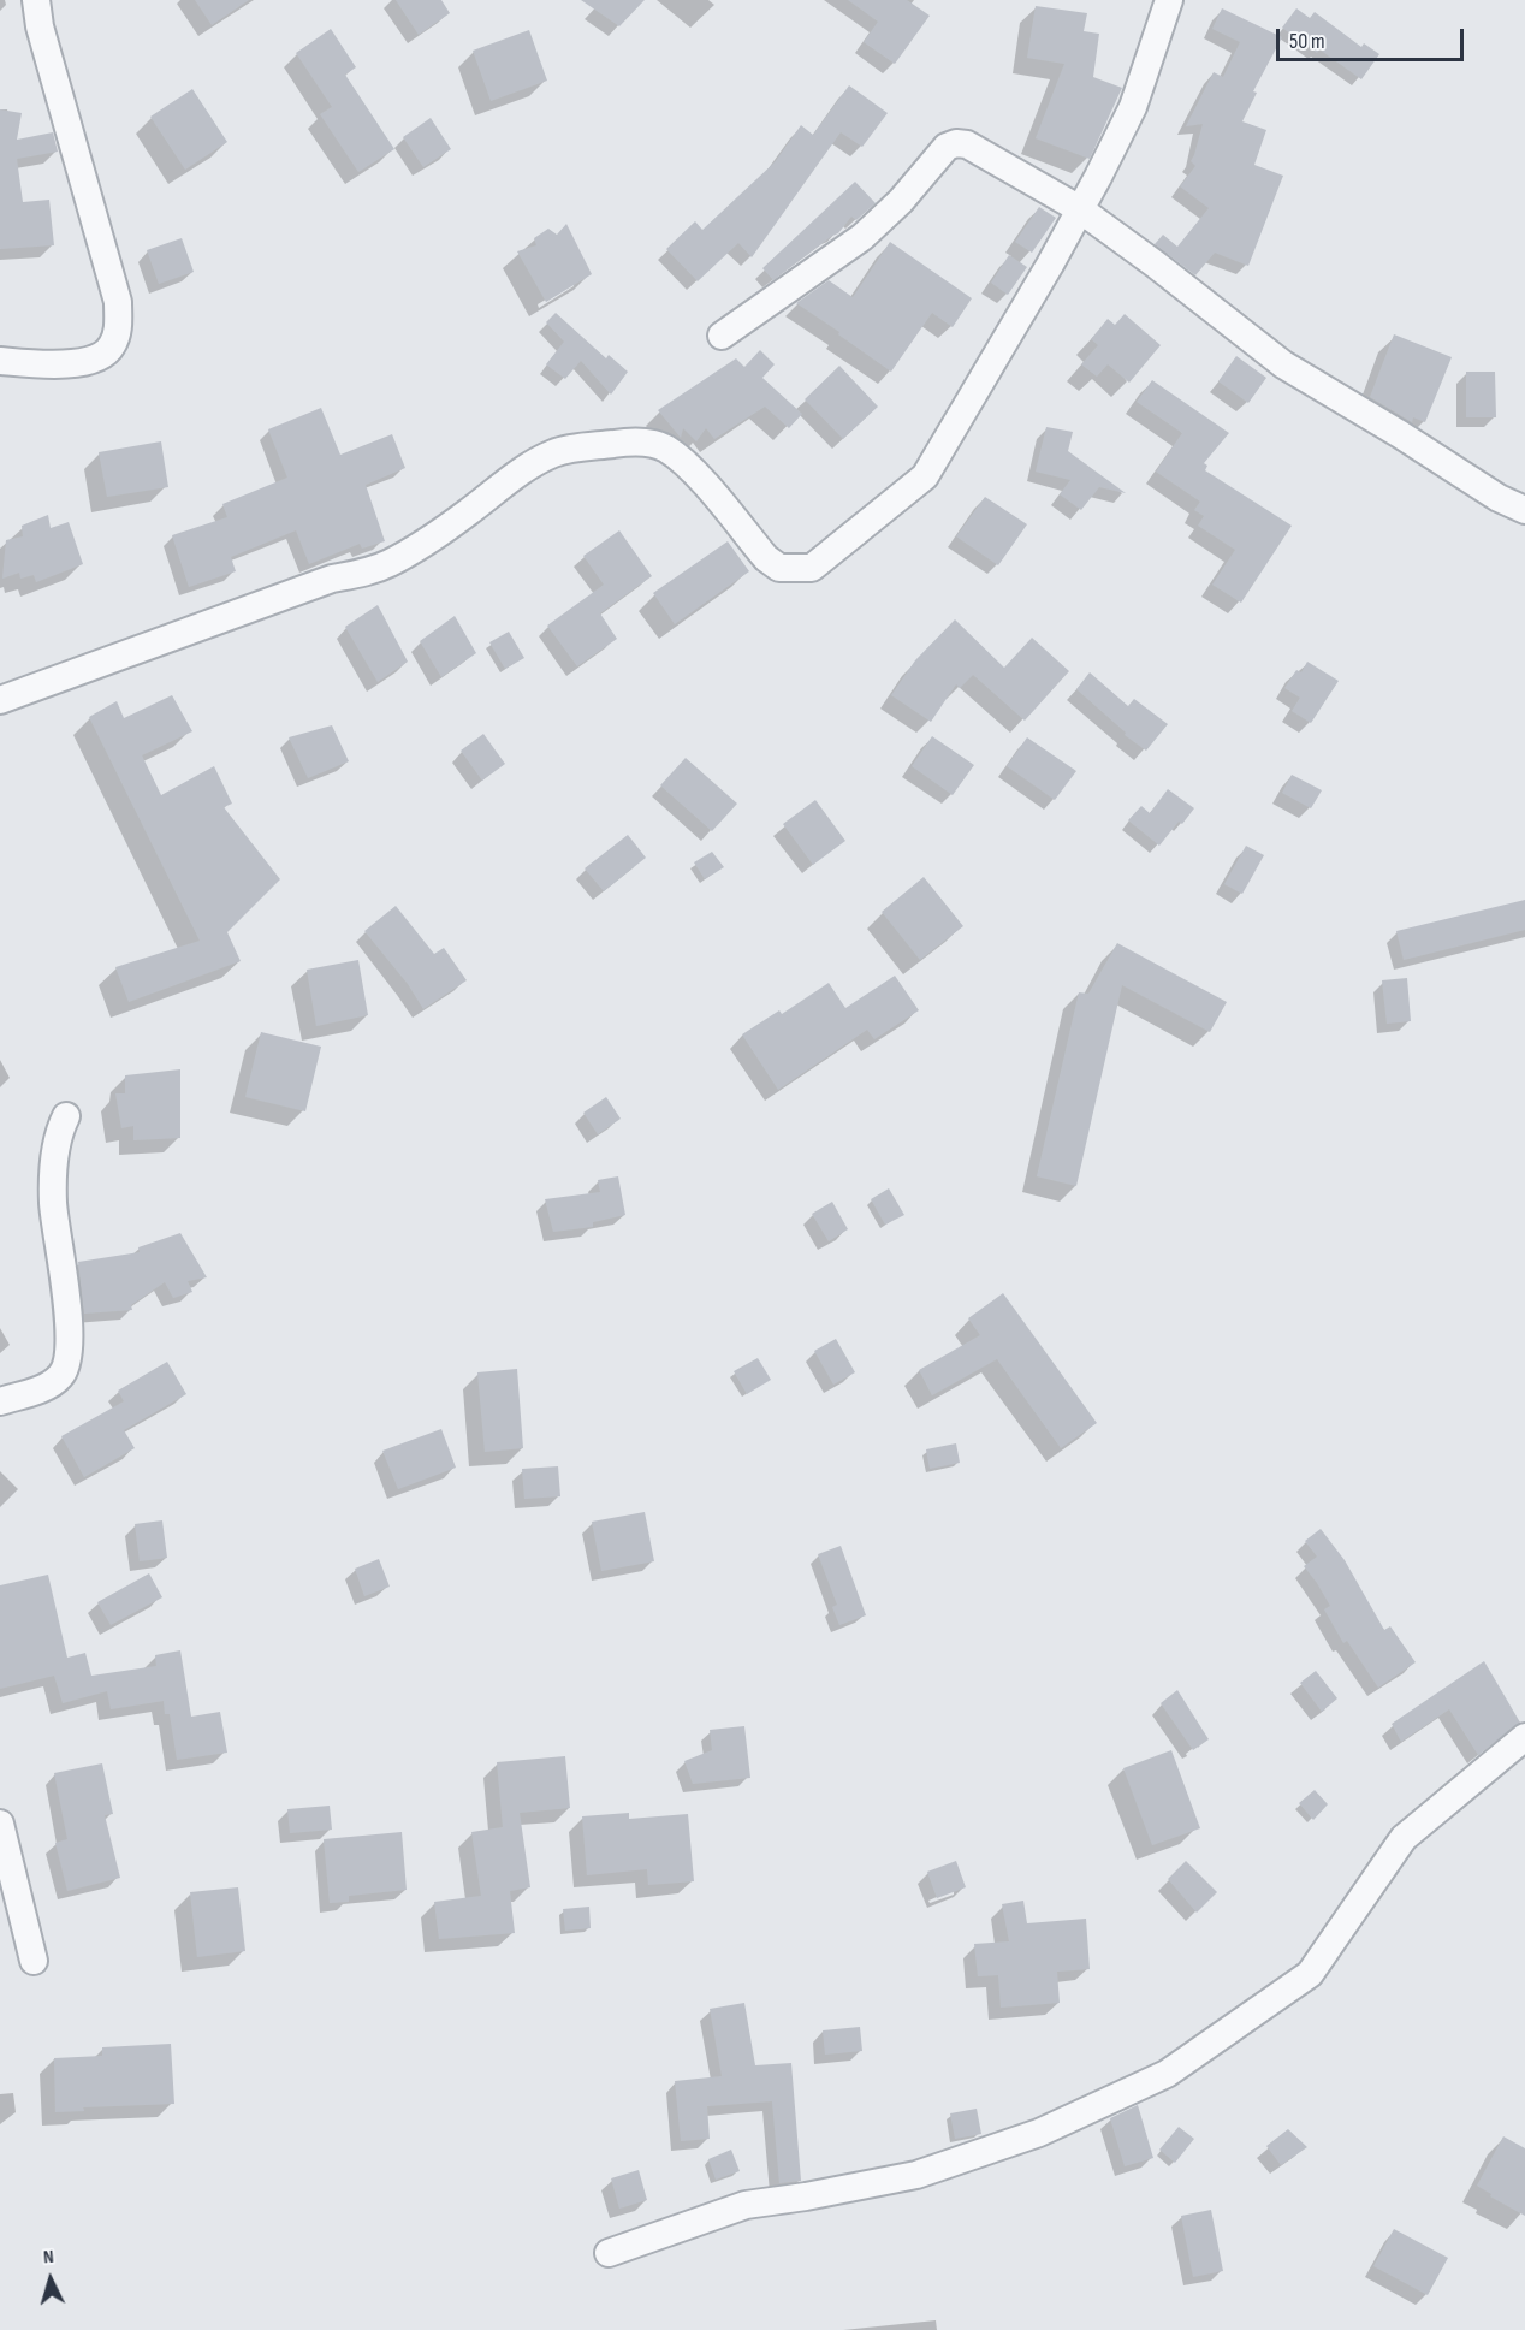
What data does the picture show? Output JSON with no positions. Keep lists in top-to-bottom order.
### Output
{
  "scale_bar": "50 m",
  "north": "top"
}
